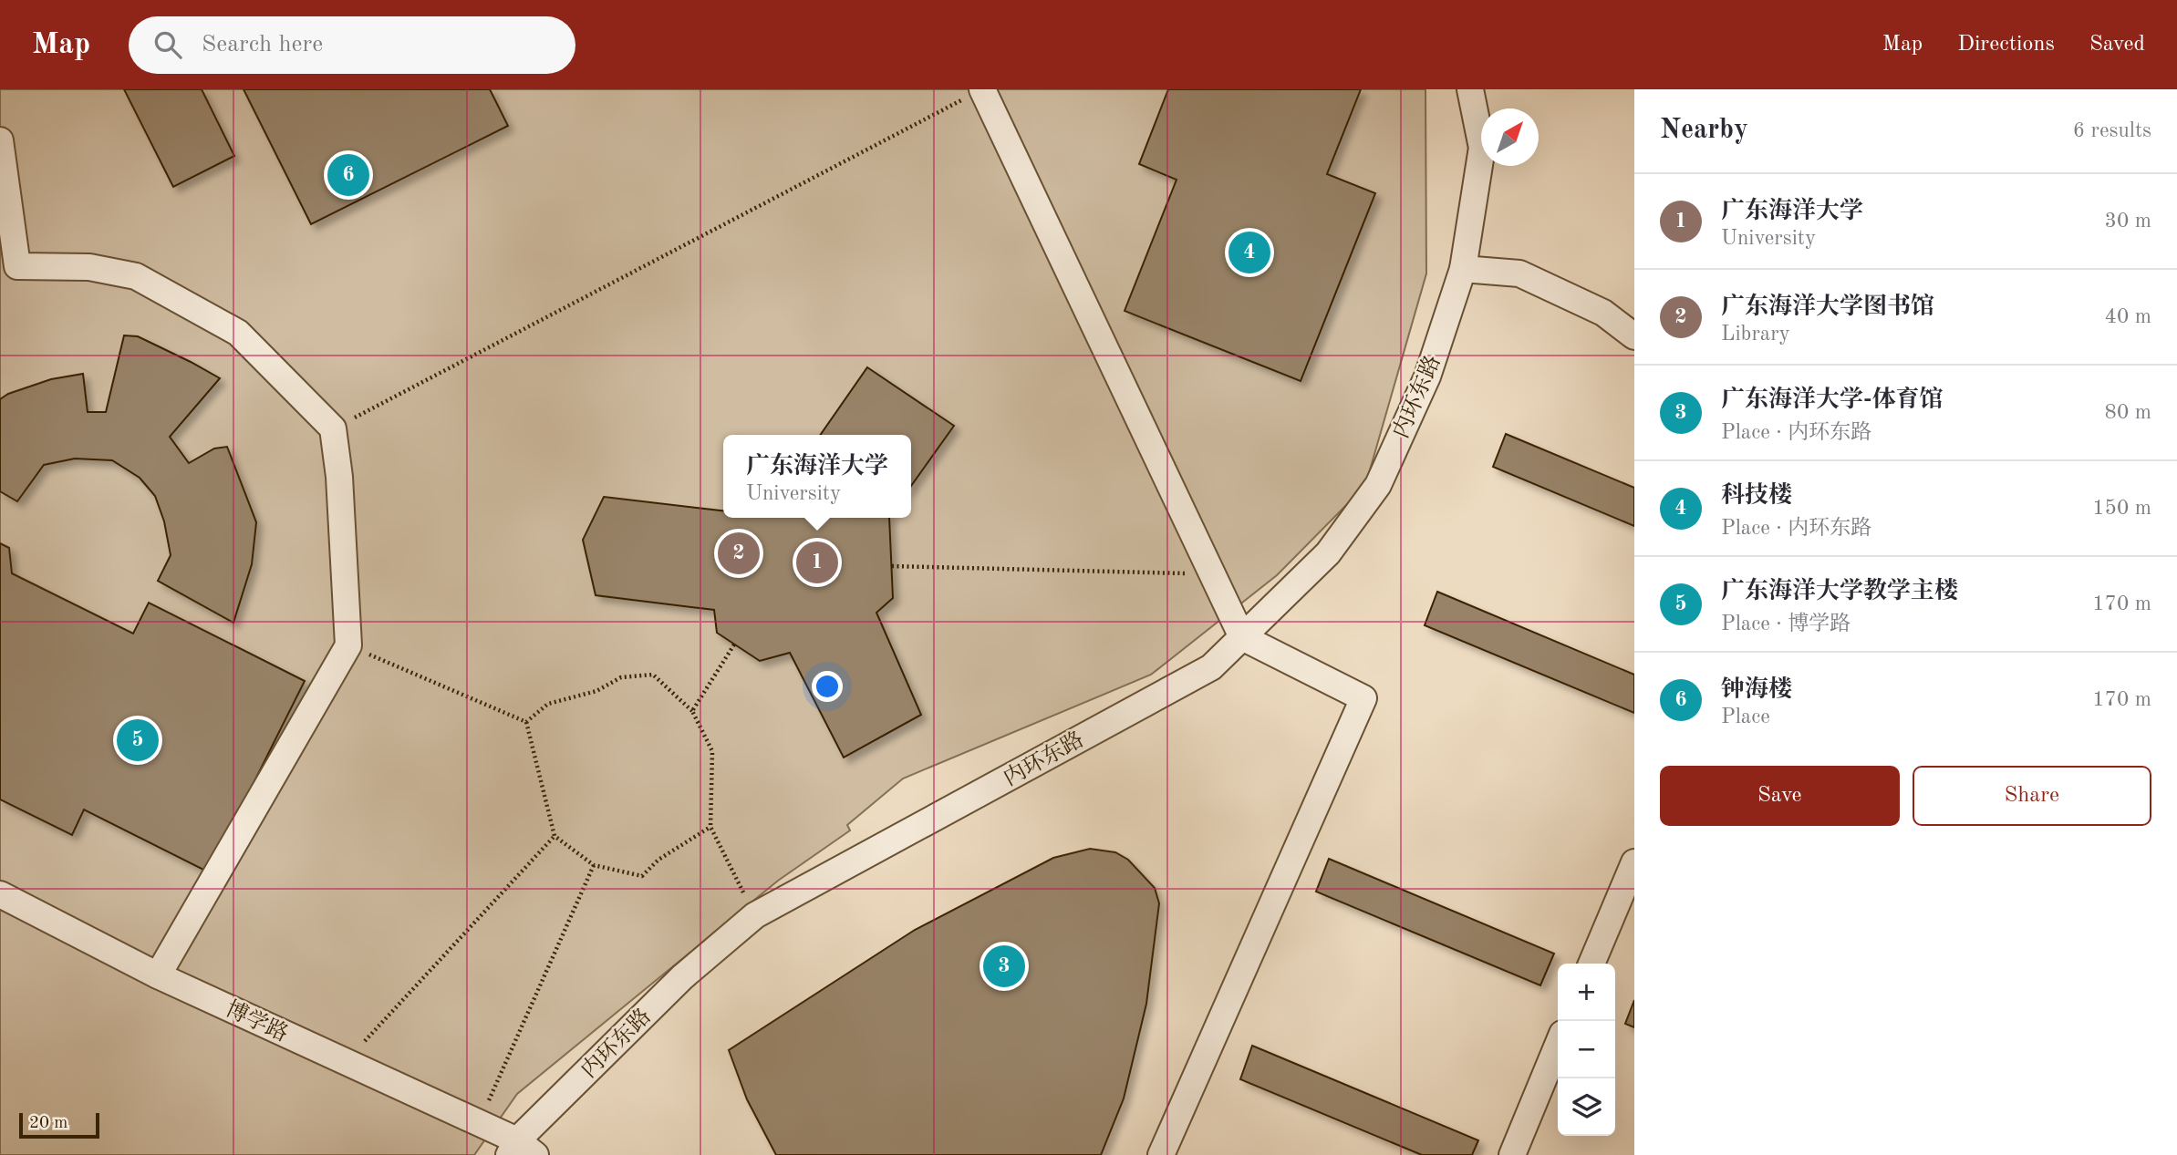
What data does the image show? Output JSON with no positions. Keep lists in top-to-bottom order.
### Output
{
  "streets": {
    "street": ["内环东路", "博学路"]
  },
  "crossings": [
    ["内环东路", "博学路"]
  ],
  "scale_bar": "20 m",
  "north": "top right",
  "page": {
    "header": "Map",
    "search": "Search here",
    "nav": ["Map", "Directions", "Saved"],
    "heading": ["Nearby", "6 results"],
    "pins": [
      "6",
      "4",
      "2",
      "1",
      "5",
      "3"
    ],
    "list": [
      {
        "mark": "1",
        "name": "广东海洋大学",
        "note": "University",
        "value": "30 m"
      },
      {
        "mark": "2",
        "name": "广东海洋大学图书馆",
        "note": "Library",
        "value": "40 m"
      },
      {
        "mark": "3",
        "name": "广东海洋大学-体育馆",
        "note": "Place · 内环东路",
        "value": "80 m"
      },
      {
        "mark": "4",
        "name": "科技楼",
        "note": "Place · 内环东路",
        "value": "150 m"
      },
      {
        "mark": "5",
        "name": "广东海洋大学教学主楼",
        "note": "Place · 博学路",
        "value": "170 m"
      },
      {
        "mark": "6",
        "name": "钟海楼",
        "note": "Place",
        "value": "170 m"
      }
    ],
    "popup": ["广东海洋大学", "University"],
    "buttons": ["Save", "Share"],
    "map_buttons": ["+", "−"],
    "scale": "20 m"
  }
}
